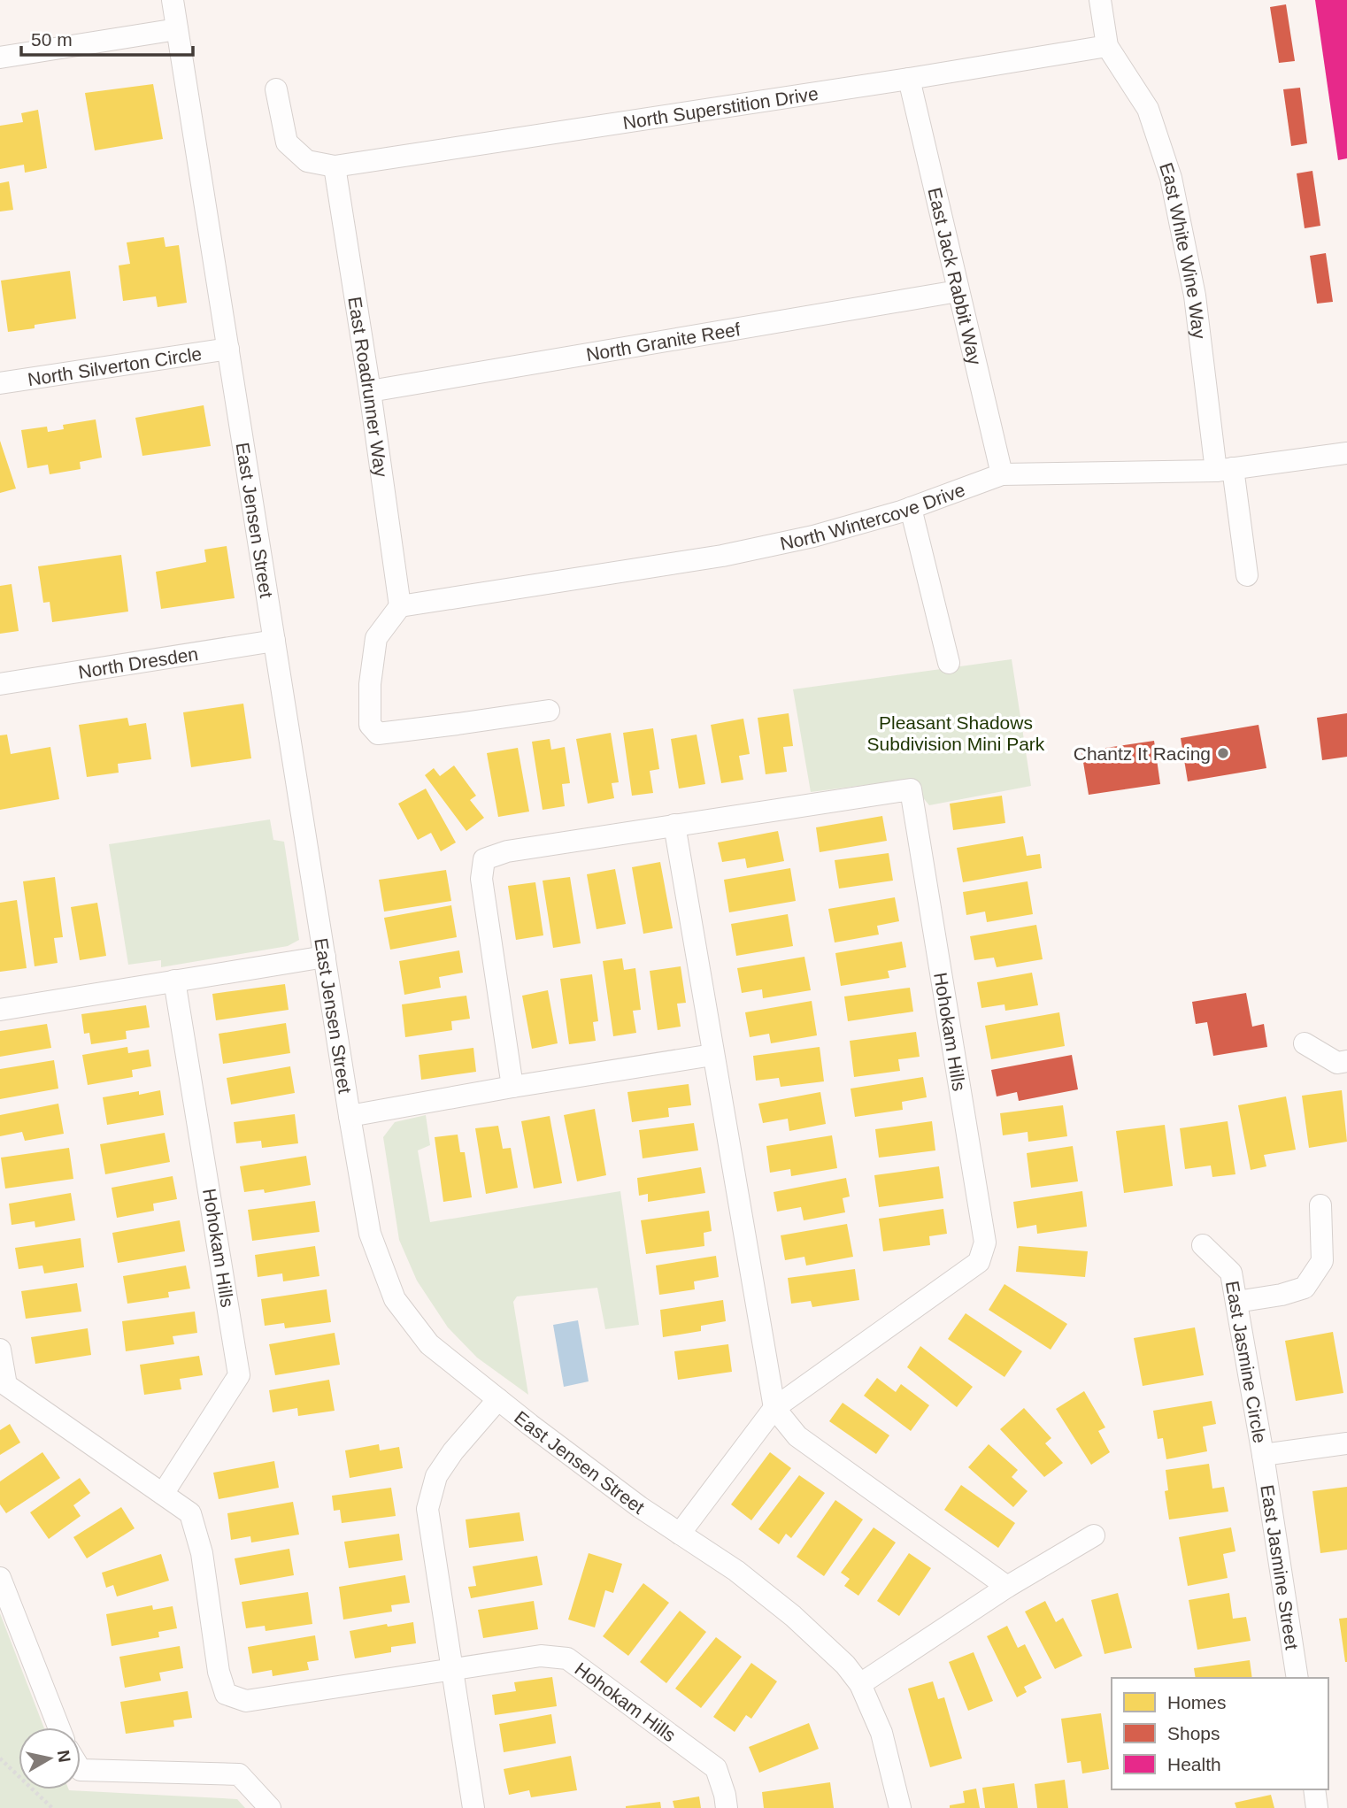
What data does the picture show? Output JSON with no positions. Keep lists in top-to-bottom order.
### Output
{
  "streets": {
    "street": [
      "North Superstition Drive",
      "East White Wine Way",
      "East Jack Rabbit Way",
      "North Granite Reef",
      "North Silverton Circle",
      "East Roadrunner Way",
      "North Wintercove Drive",
      "East Jensen Street",
      "North Dresden",
      "Hohokam Hills",
      "East Jasmine Circle",
      "East Jasmine Street"
    ]
  },
  "crossings": [
    ["North Superstition Drive", "East White Wine Way"],
    ["North Superstition Drive", "East Jack Rabbit Way"],
    ["North Superstition Drive", "East Roadrunner Way"],
    ["East White Wine Way", "North Wintercove Drive"],
    ["East Jack Rabbit Way", "North Granite Reef"],
    ["East Jack Rabbit Way", "North Wintercove Drive"],
    ["North Granite Reef", "East Roadrunner Way"],
    ["North Silverton Circle", "East Jensen Street"],
    ["East Roadrunner Way", "North Wintercove Drive"],
    ["East Jensen Street", "North Dresden"],
    ["East Jensen Street", "Hohokam Hills"],
    ["East Jasmine Circle", "East Jasmine Street"]
  ],
  "parks": ["Pleasant Shadows Subdivision Mini Park"],
  "places": ["Chantz It Racing"],
  "legend": ["Homes", "Shops", "Health"],
  "scale_bar": "50 m",
  "north": "right"
}
